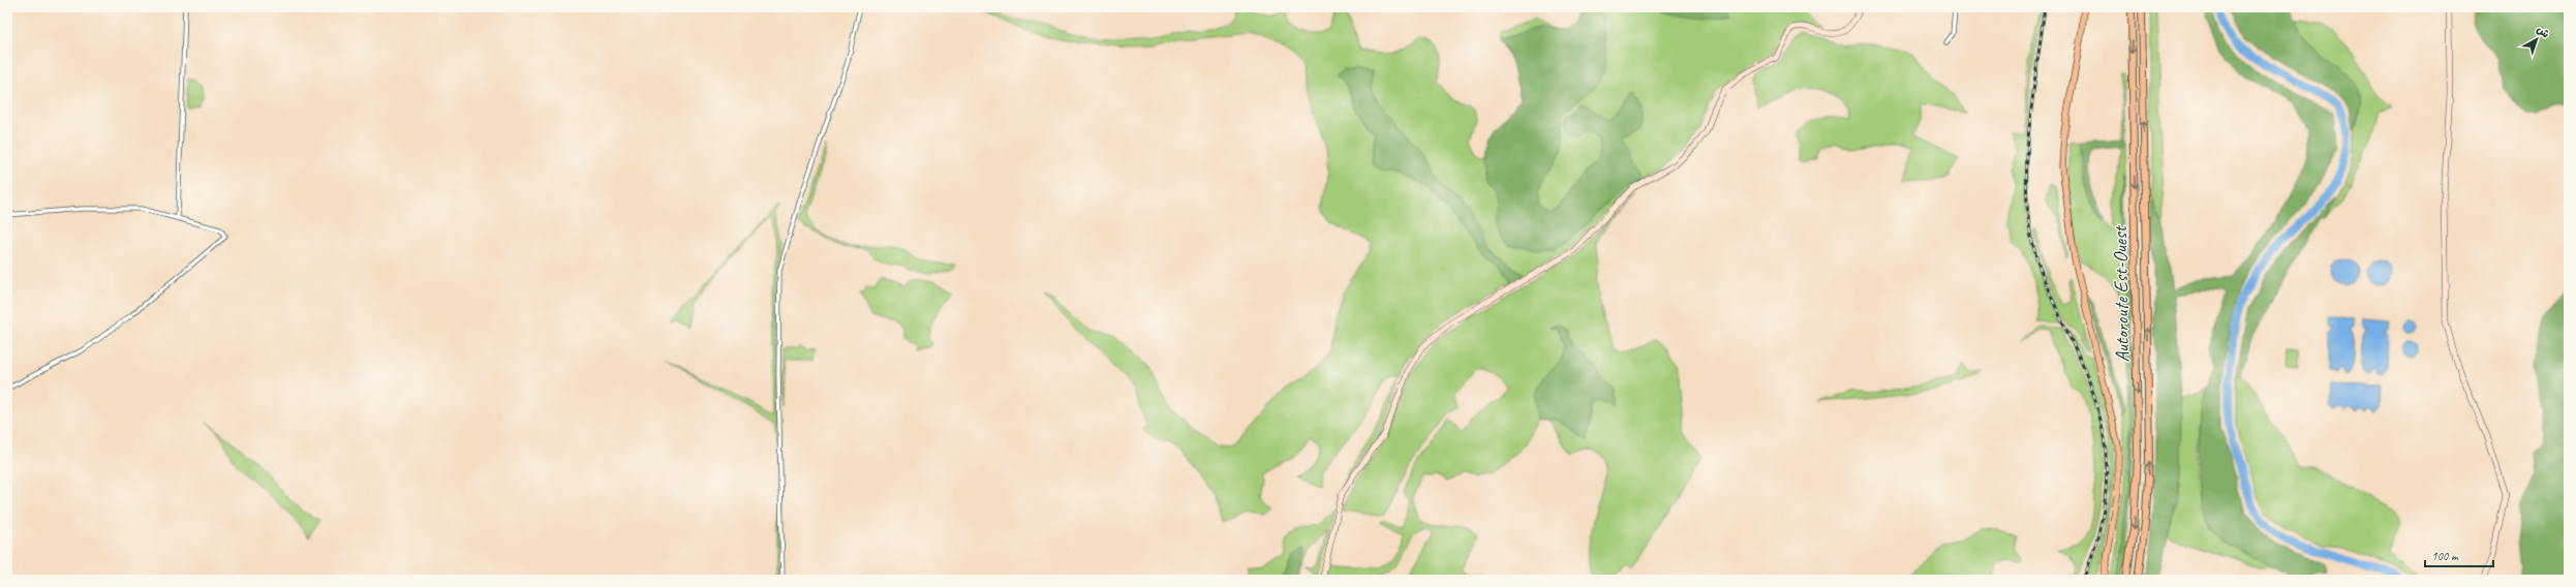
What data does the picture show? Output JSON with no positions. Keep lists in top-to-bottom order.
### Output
{
  "streets": {
    "highway": ["Autoroute Est-Ouest"]
  },
  "scale_bar": "100 m",
  "north": "top right"
}
